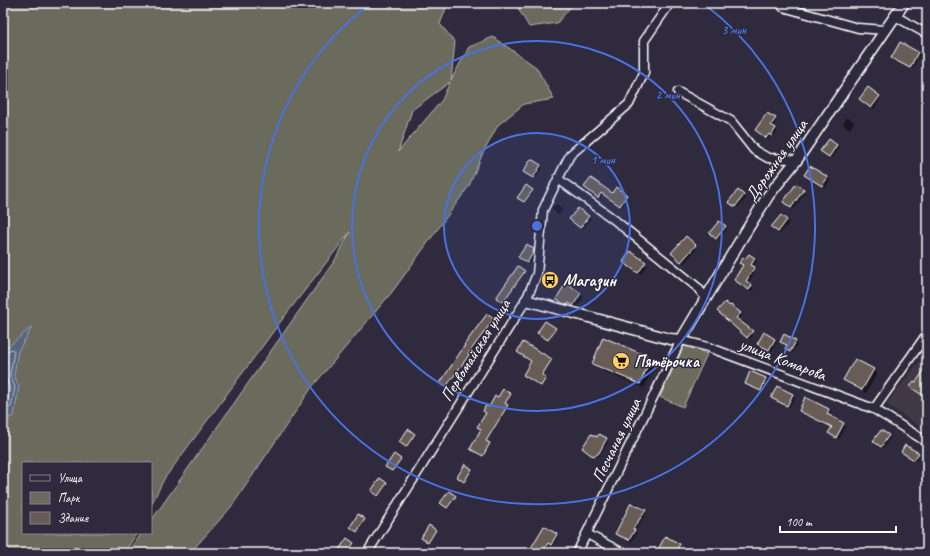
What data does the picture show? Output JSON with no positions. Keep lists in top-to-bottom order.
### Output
{
  "streets": {
    "street": [
      "Дорожная улица",
      "Первомайская улица",
      "улица Комарова",
      "Песчаная улица"
    ]
  },
  "crossings": [
    ["Дорожная улица", "Первомайская улица"],
    ["Дорожная улица", "улица Комарова"],
    ["Дорожная улица", "Песчаная улица"],
    ["Первомайская улица", "улица Комарова"],
    ["Первомайская улица", "Песчаная улица"],
    ["улица Комарова", "Песчаная улица"]
  ],
  "places": {
    "bus stop": ["Магазин"],
    "supermarket": ["Пятёрочка"]
  },
  "legend": ["Улица", "Парк", "Здание"],
  "scale_bar": "100 m",
  "rings": ["3 мин", "2 мин", "1 мин"]
}
